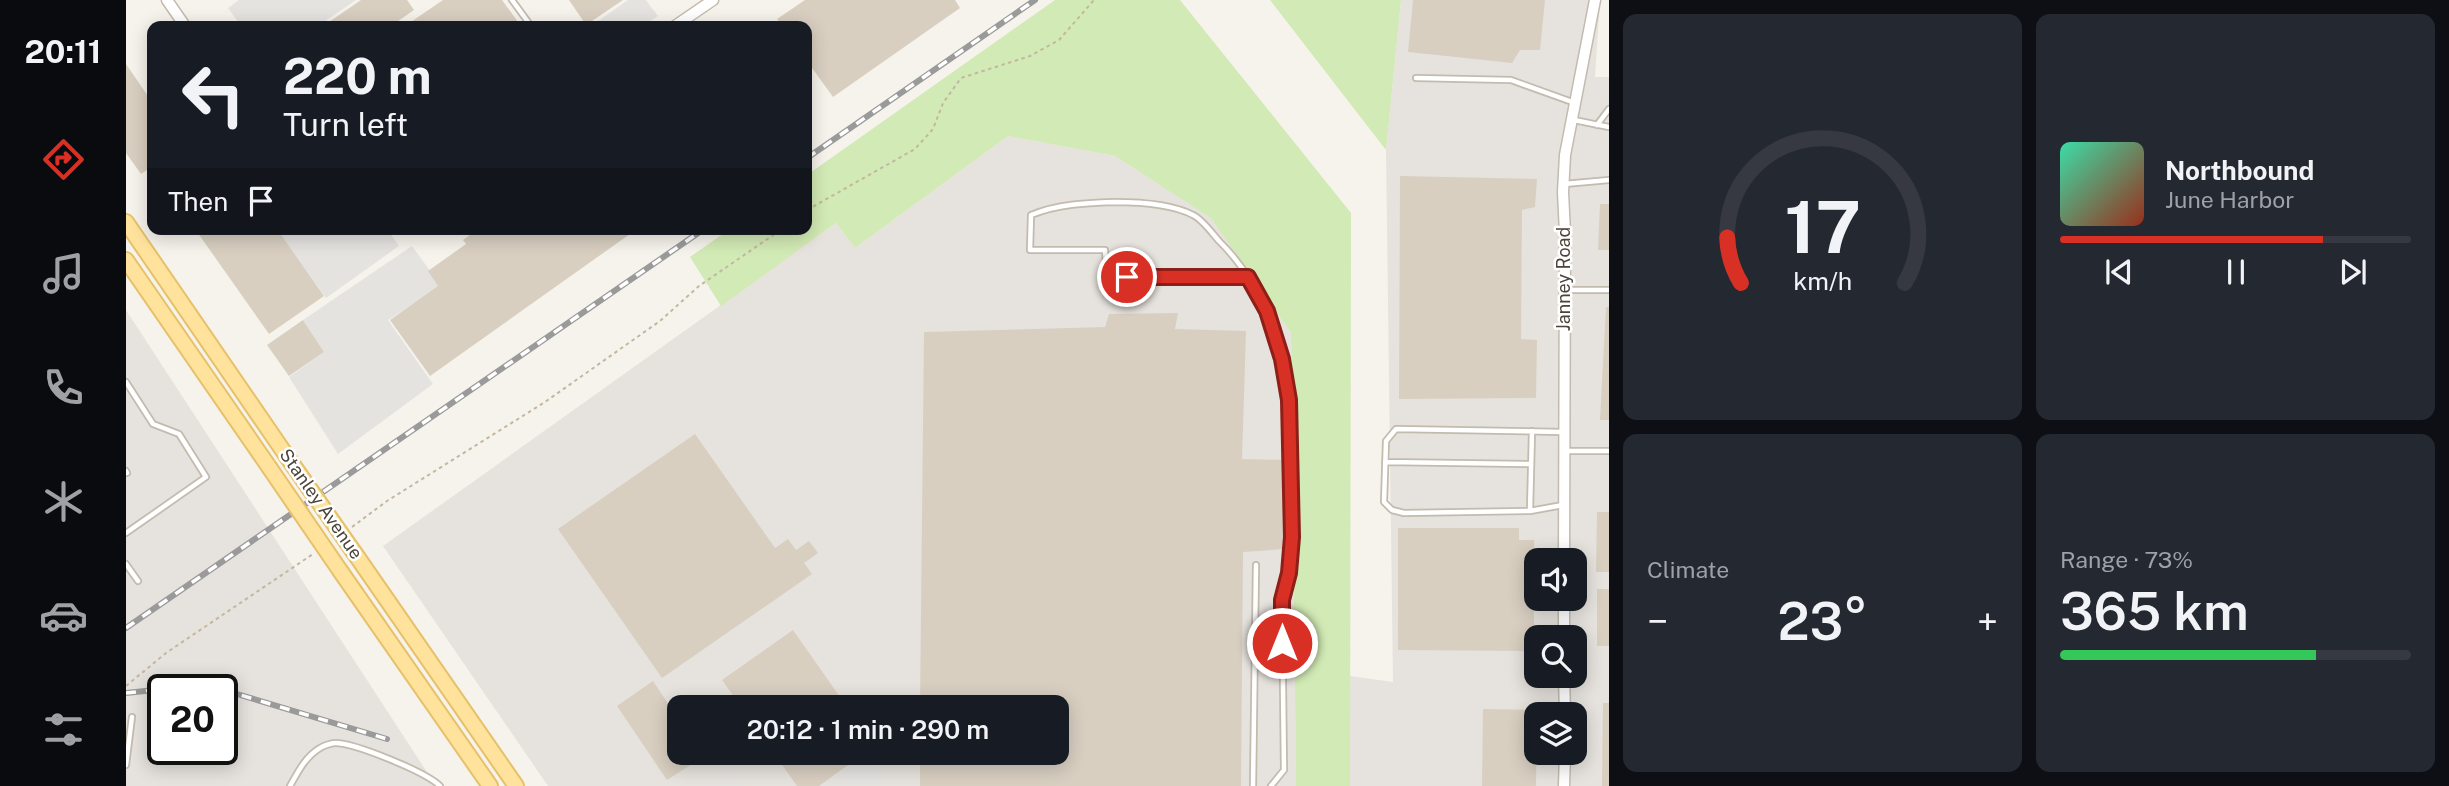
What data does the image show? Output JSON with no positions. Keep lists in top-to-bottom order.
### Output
{
  "streets": {
    "main road": ["Stanley Avenue"],
    "street": ["Janney Road"]
  },
  "page": {
    "tabs": "20:11",
    "turn": ["220 m", "Turn left"],
    "song": ["Northbound", "June Harbor"],
    "then": "Then",
    "tile": [
      "Climate",
      ["Range · 73%", "365 km"]
    ],
    "heat": ["−", "23°", "+"],
    "limit": "20",
    "trip": "20:12 · 1 min · 290 m",
    "gauge": ["17", "km/h"]
  }
}
